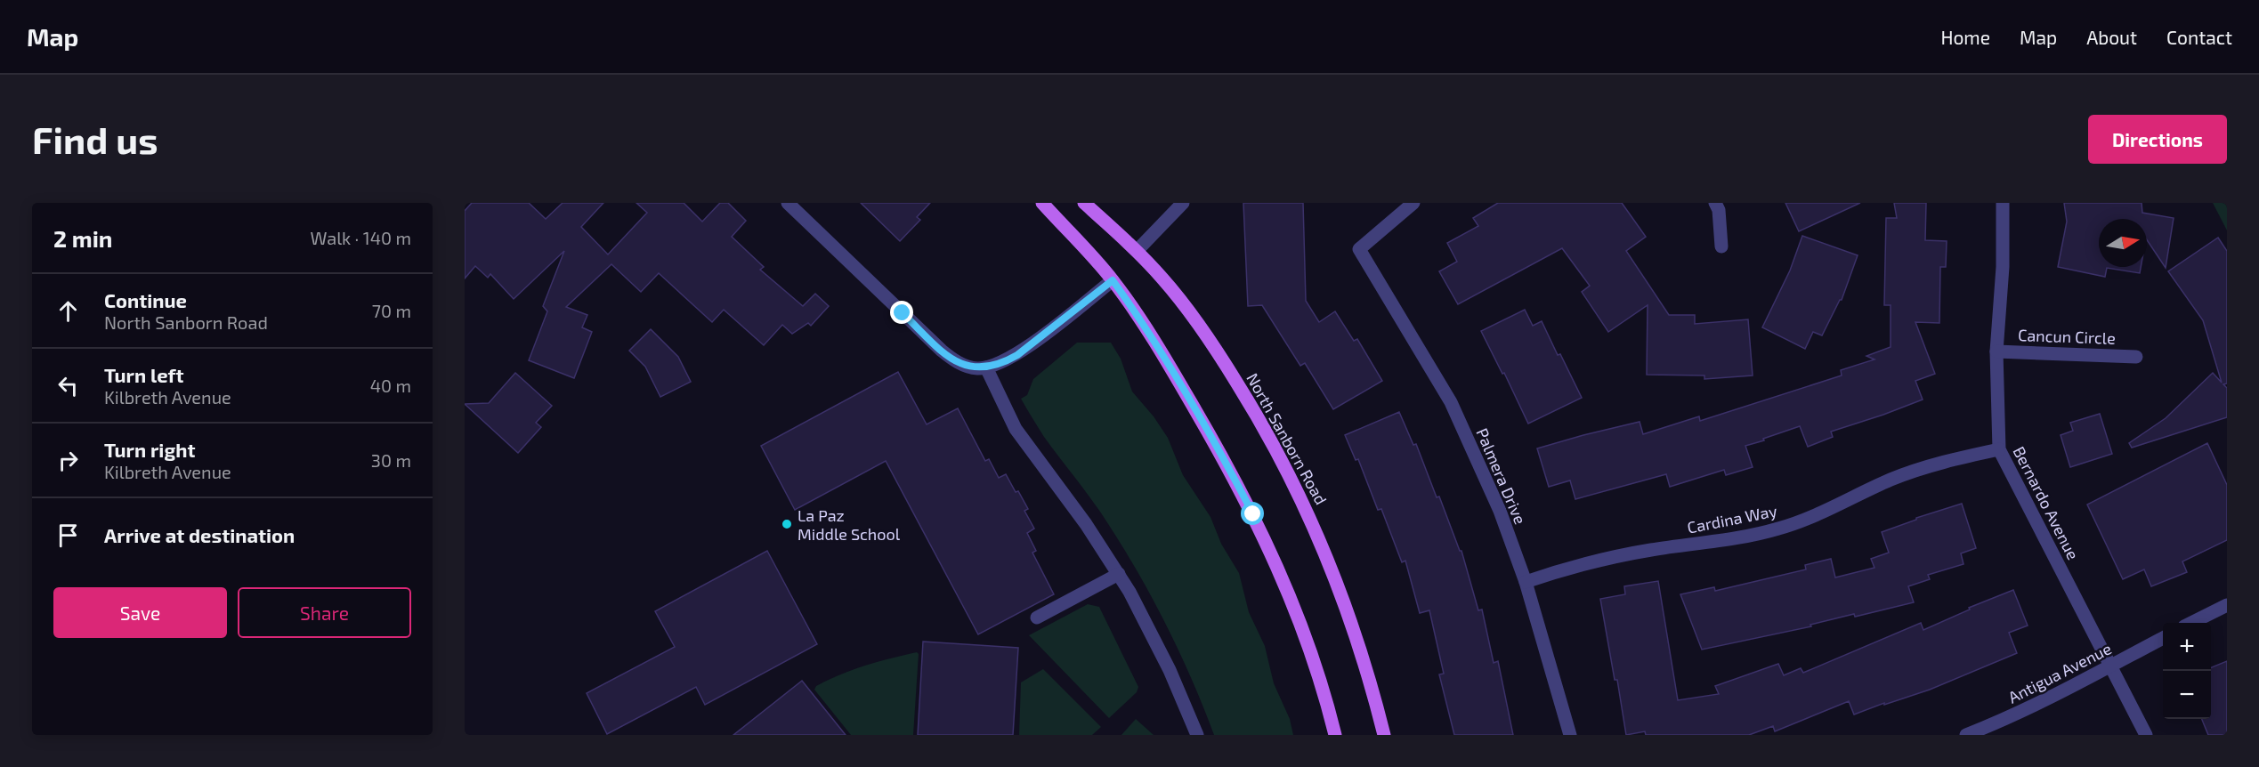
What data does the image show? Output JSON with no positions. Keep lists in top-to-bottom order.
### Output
{
  "streets": {
    "main road": ["North Sanborn Road"],
    "street": [
      "Cancun Circle",
      "Palmera Drive",
      "Bernardo Avenue",
      "Cardina Way",
      "Antigua Avenue"
    ]
  },
  "crossings": [
    ["Cancun Circle", "Bernardo Avenue"],
    ["Palmera Drive", "Cardina Way"],
    ["Bernardo Avenue", "Cardina Way"],
    ["Bernardo Avenue", "Antigua Avenue"]
  ],
  "places": ["La Paz Middle School"],
  "north": "right",
  "page": {
    "header": "Map",
    "nav": [
      "Home",
      "Map",
      "About",
      "Contact"
    ],
    "buttons": [
      "Directions",
      ["Save", "Share"]
    ],
    "title": "Find us",
    "heading": ["2 min", "Walk · 140 m"],
    "list": [
      ["Continue", "North Sanborn Road", "70 m"],
      ["Turn left", "Kilbreth Avenue", "40 m"],
      ["Turn right", "Kilbreth Avenue", "30 m"],
      "Arrive at destination"
    ],
    "map_buttons": ["+", "−"]
  }
}
